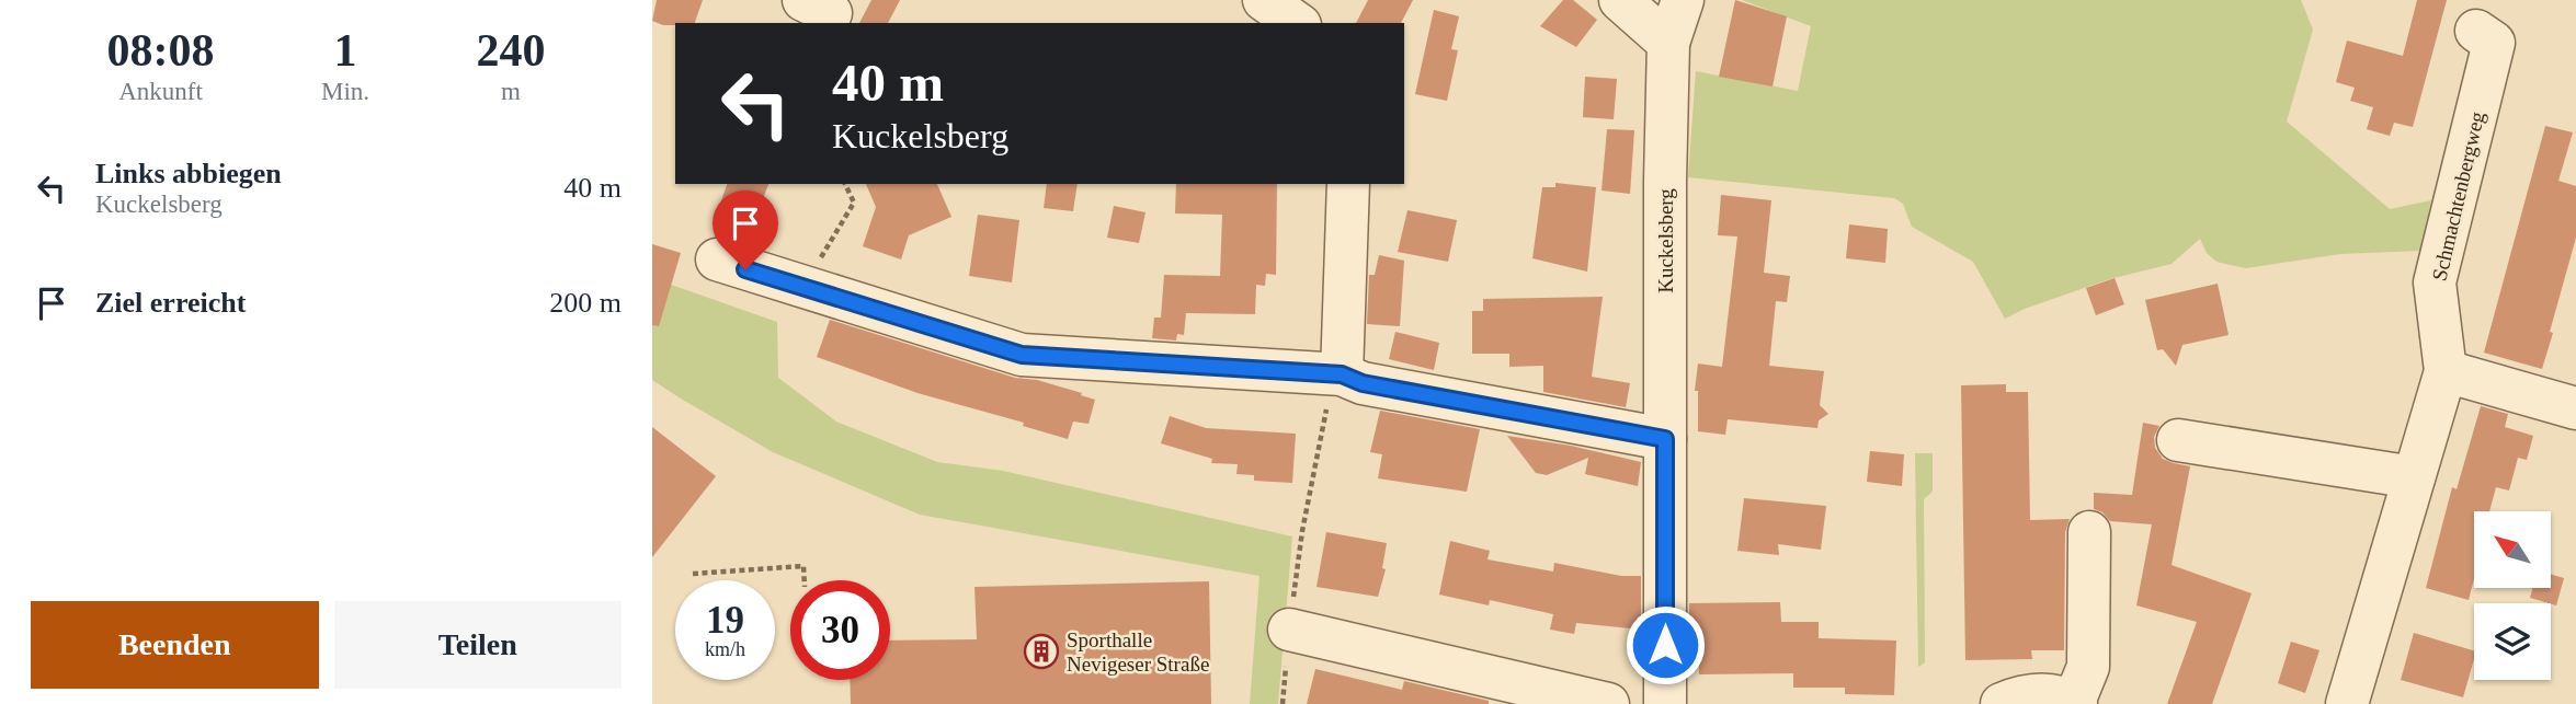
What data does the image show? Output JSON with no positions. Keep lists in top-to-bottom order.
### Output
{
  "streets": {
    "street": ["Schmachtenbergweg", "Kuckelsberg"]
  },
  "places": {
    "building": ["Sporthalle Nevigeser Straße"]
  },
  "north": "top left",
  "page": {
    "eta": [
      "08:08",
      "Ankunft",
      "1",
      "Min.",
      "240",
      "m"
    ],
    "turn": ["40 m", "Kuckelsberg"],
    "list": [
      {
        "name": "Links abbiegen",
        "note": "Kuckelsberg",
        "value": "40 m"
      },
      {
        "name": "Ziel erreicht",
        "value": "200 m"
      }
    ],
    "speed": "19 km/h",
    "limit": "30",
    "buttons": ["Beenden", "Teilen"]
  }
}
